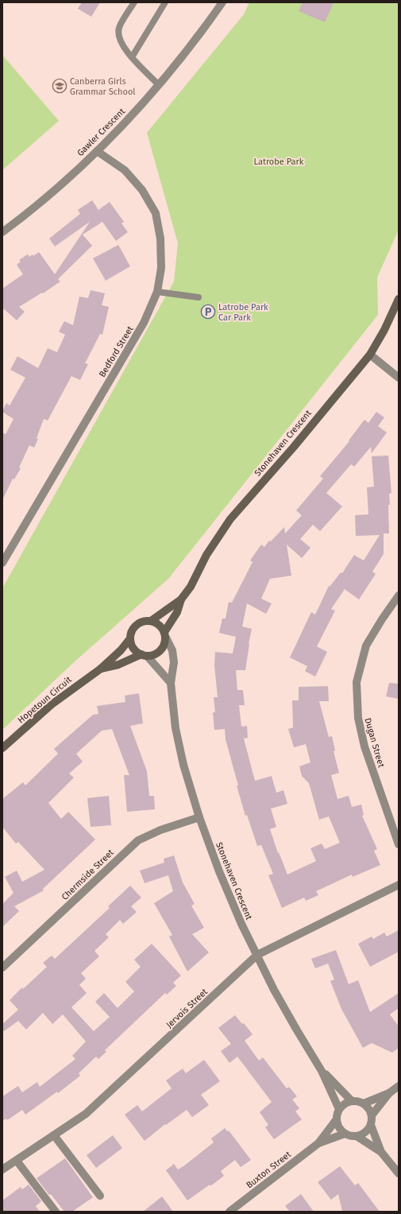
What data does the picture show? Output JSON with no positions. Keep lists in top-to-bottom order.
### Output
{
  "streets": {
    "main road": ["Stonehaven Crescent", "Hopetoun Circuit"],
    "street": [
      "Gawler Crescent",
      "Bedford Street",
      "Dugan Street",
      "Chermside Street",
      "Jervois Street",
      "Buxton Street"
    ]
  },
  "crossings": [
    ["Gawler Crescent", "Bedford Street"],
    ["Stonehaven Crescent", "Hopetoun Circuit"],
    ["Stonehaven Crescent", "Chermside Street"],
    ["Stonehaven Crescent", "Jervois Street"],
    ["Stonehaven Crescent", "Buxton Street"]
  ],
  "parks": ["Latrobe Park"],
  "places": {
    "school or university": ["Canberra Girls Grammar School"],
    "parking": ["Latrobe Park Car Park"]
  }
}
